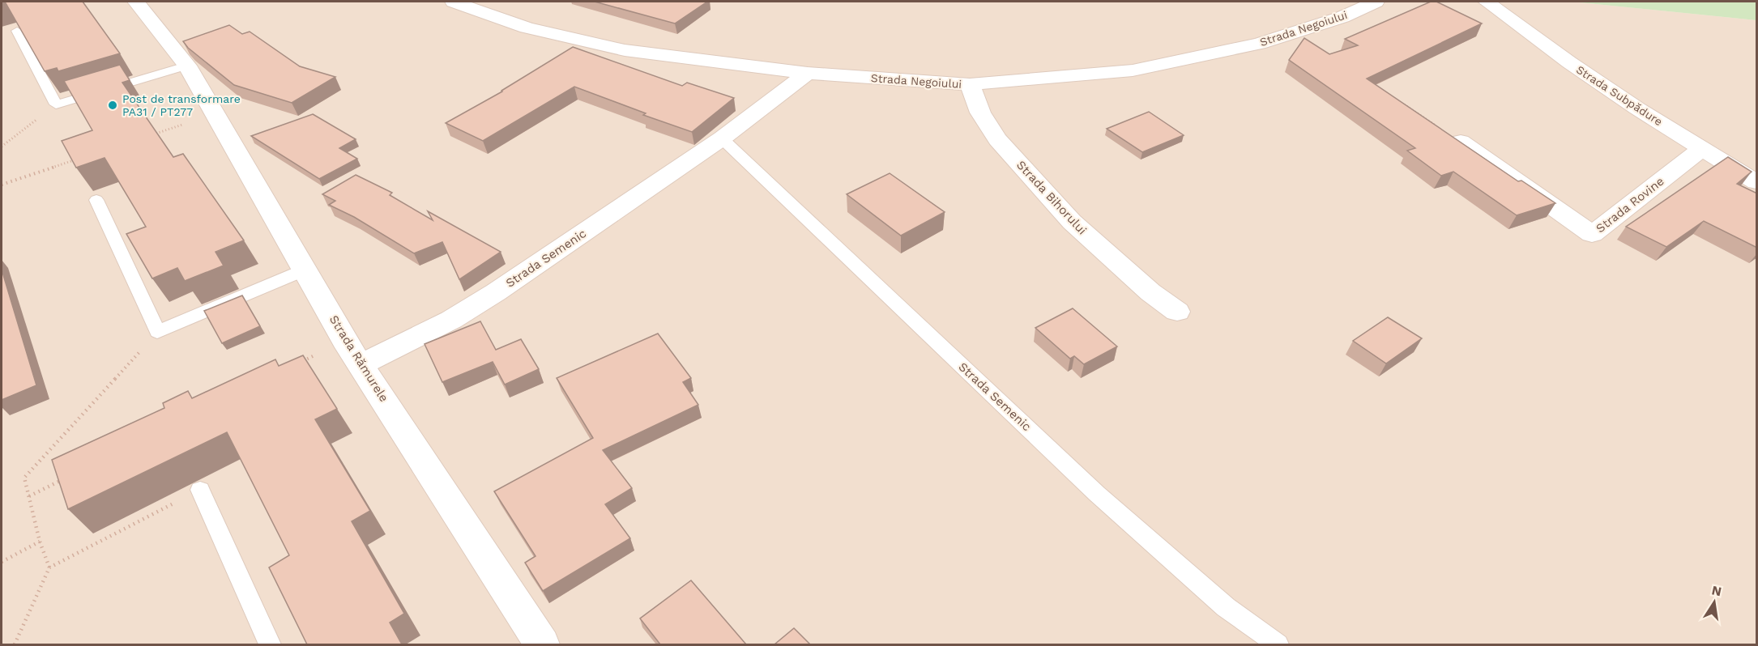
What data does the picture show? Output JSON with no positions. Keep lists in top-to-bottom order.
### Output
{
  "streets": {
    "street": [
      "Strada Negoiului",
      "Strada Subpădure",
      "Strada Bihorului",
      "Strada Rovine",
      "Strada Semenic",
      "Strada Rămurele"
    ]
  },
  "crossings": [
    ["Strada Negoiului", "Strada Bihorului"],
    ["Strada Negoiului", "Strada Semenic"],
    ["Strada Subpădure", "Strada Rovine"],
    ["Strada Semenic", "Strada Rămurele"]
  ],
  "places": ["Post de transformare PA31 / PT277"],
  "north": "top"
}
